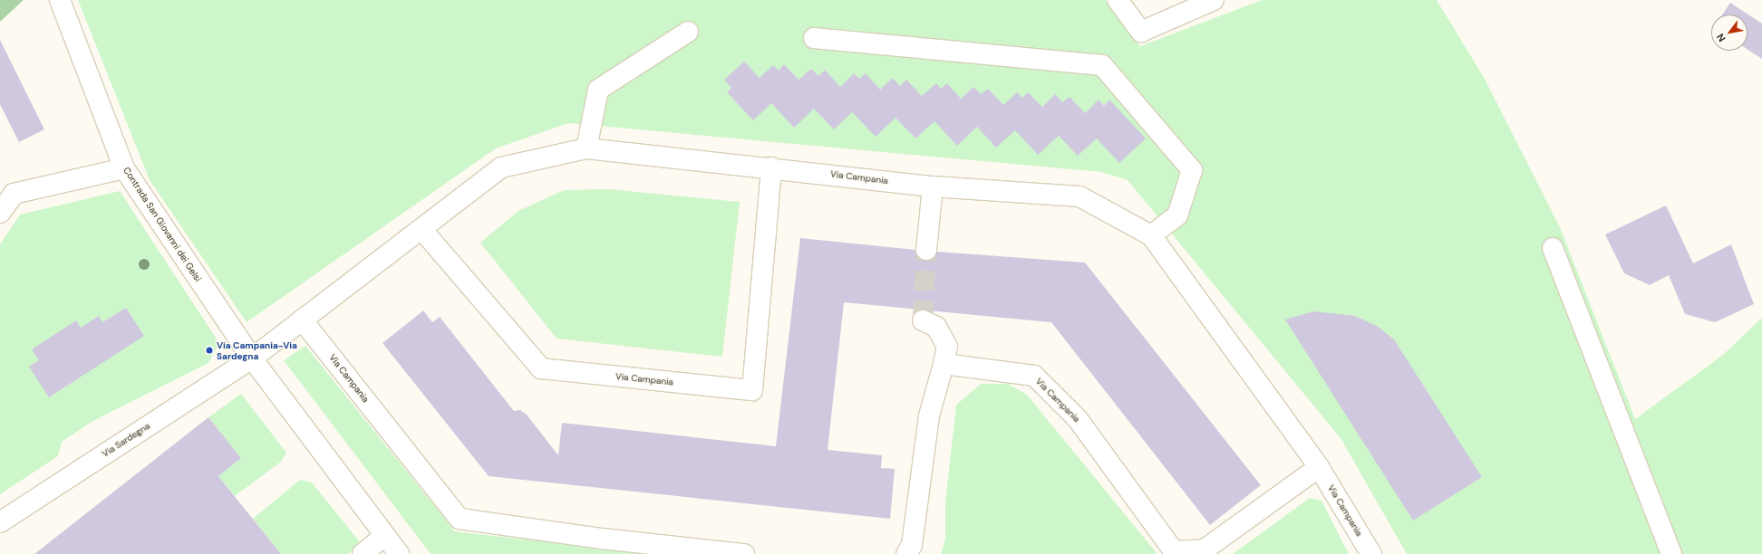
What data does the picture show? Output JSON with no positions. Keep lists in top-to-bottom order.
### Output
{
  "streets": {
    "street": ["Via Campania", "Contrada San Giovanni dei Gelsi", "Via Sardegna"]
  },
  "crossings": [
    ["Via Campania", "Contrada San Giovanni dei Gelsi"],
    ["Via Campania", "Via Sardegna"],
    ["Contrada San Giovanni dei Gelsi", "Via Sardegna"]
  ],
  "places": ["Via Campania-Via Sardegna"],
  "north": "bottom left"
}
